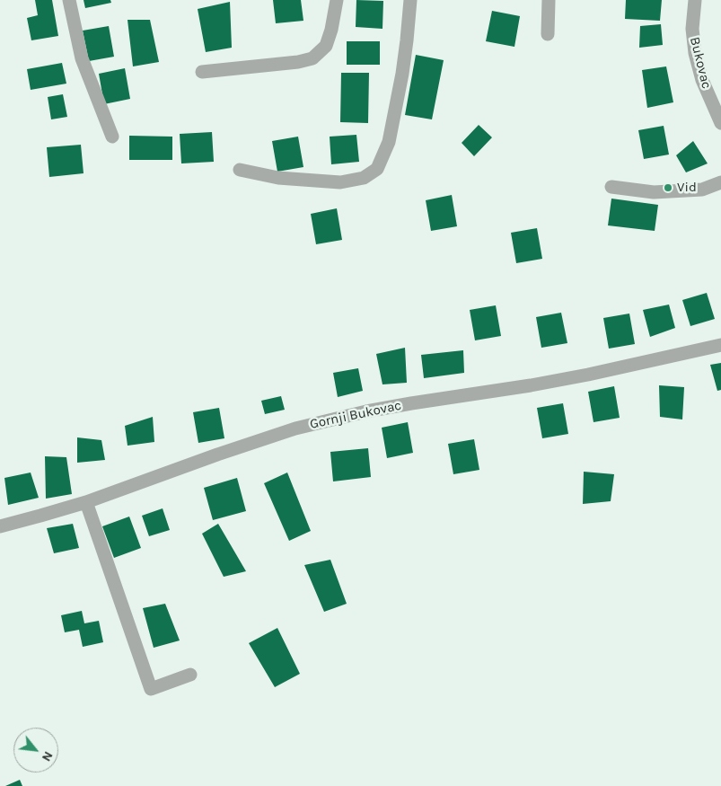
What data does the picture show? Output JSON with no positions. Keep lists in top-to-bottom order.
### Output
{
  "streets": {
    "street": ["Bukovac", "Gornji Bukovac"]
  },
  "places": ["Vid"],
  "north": "bottom right"
}
